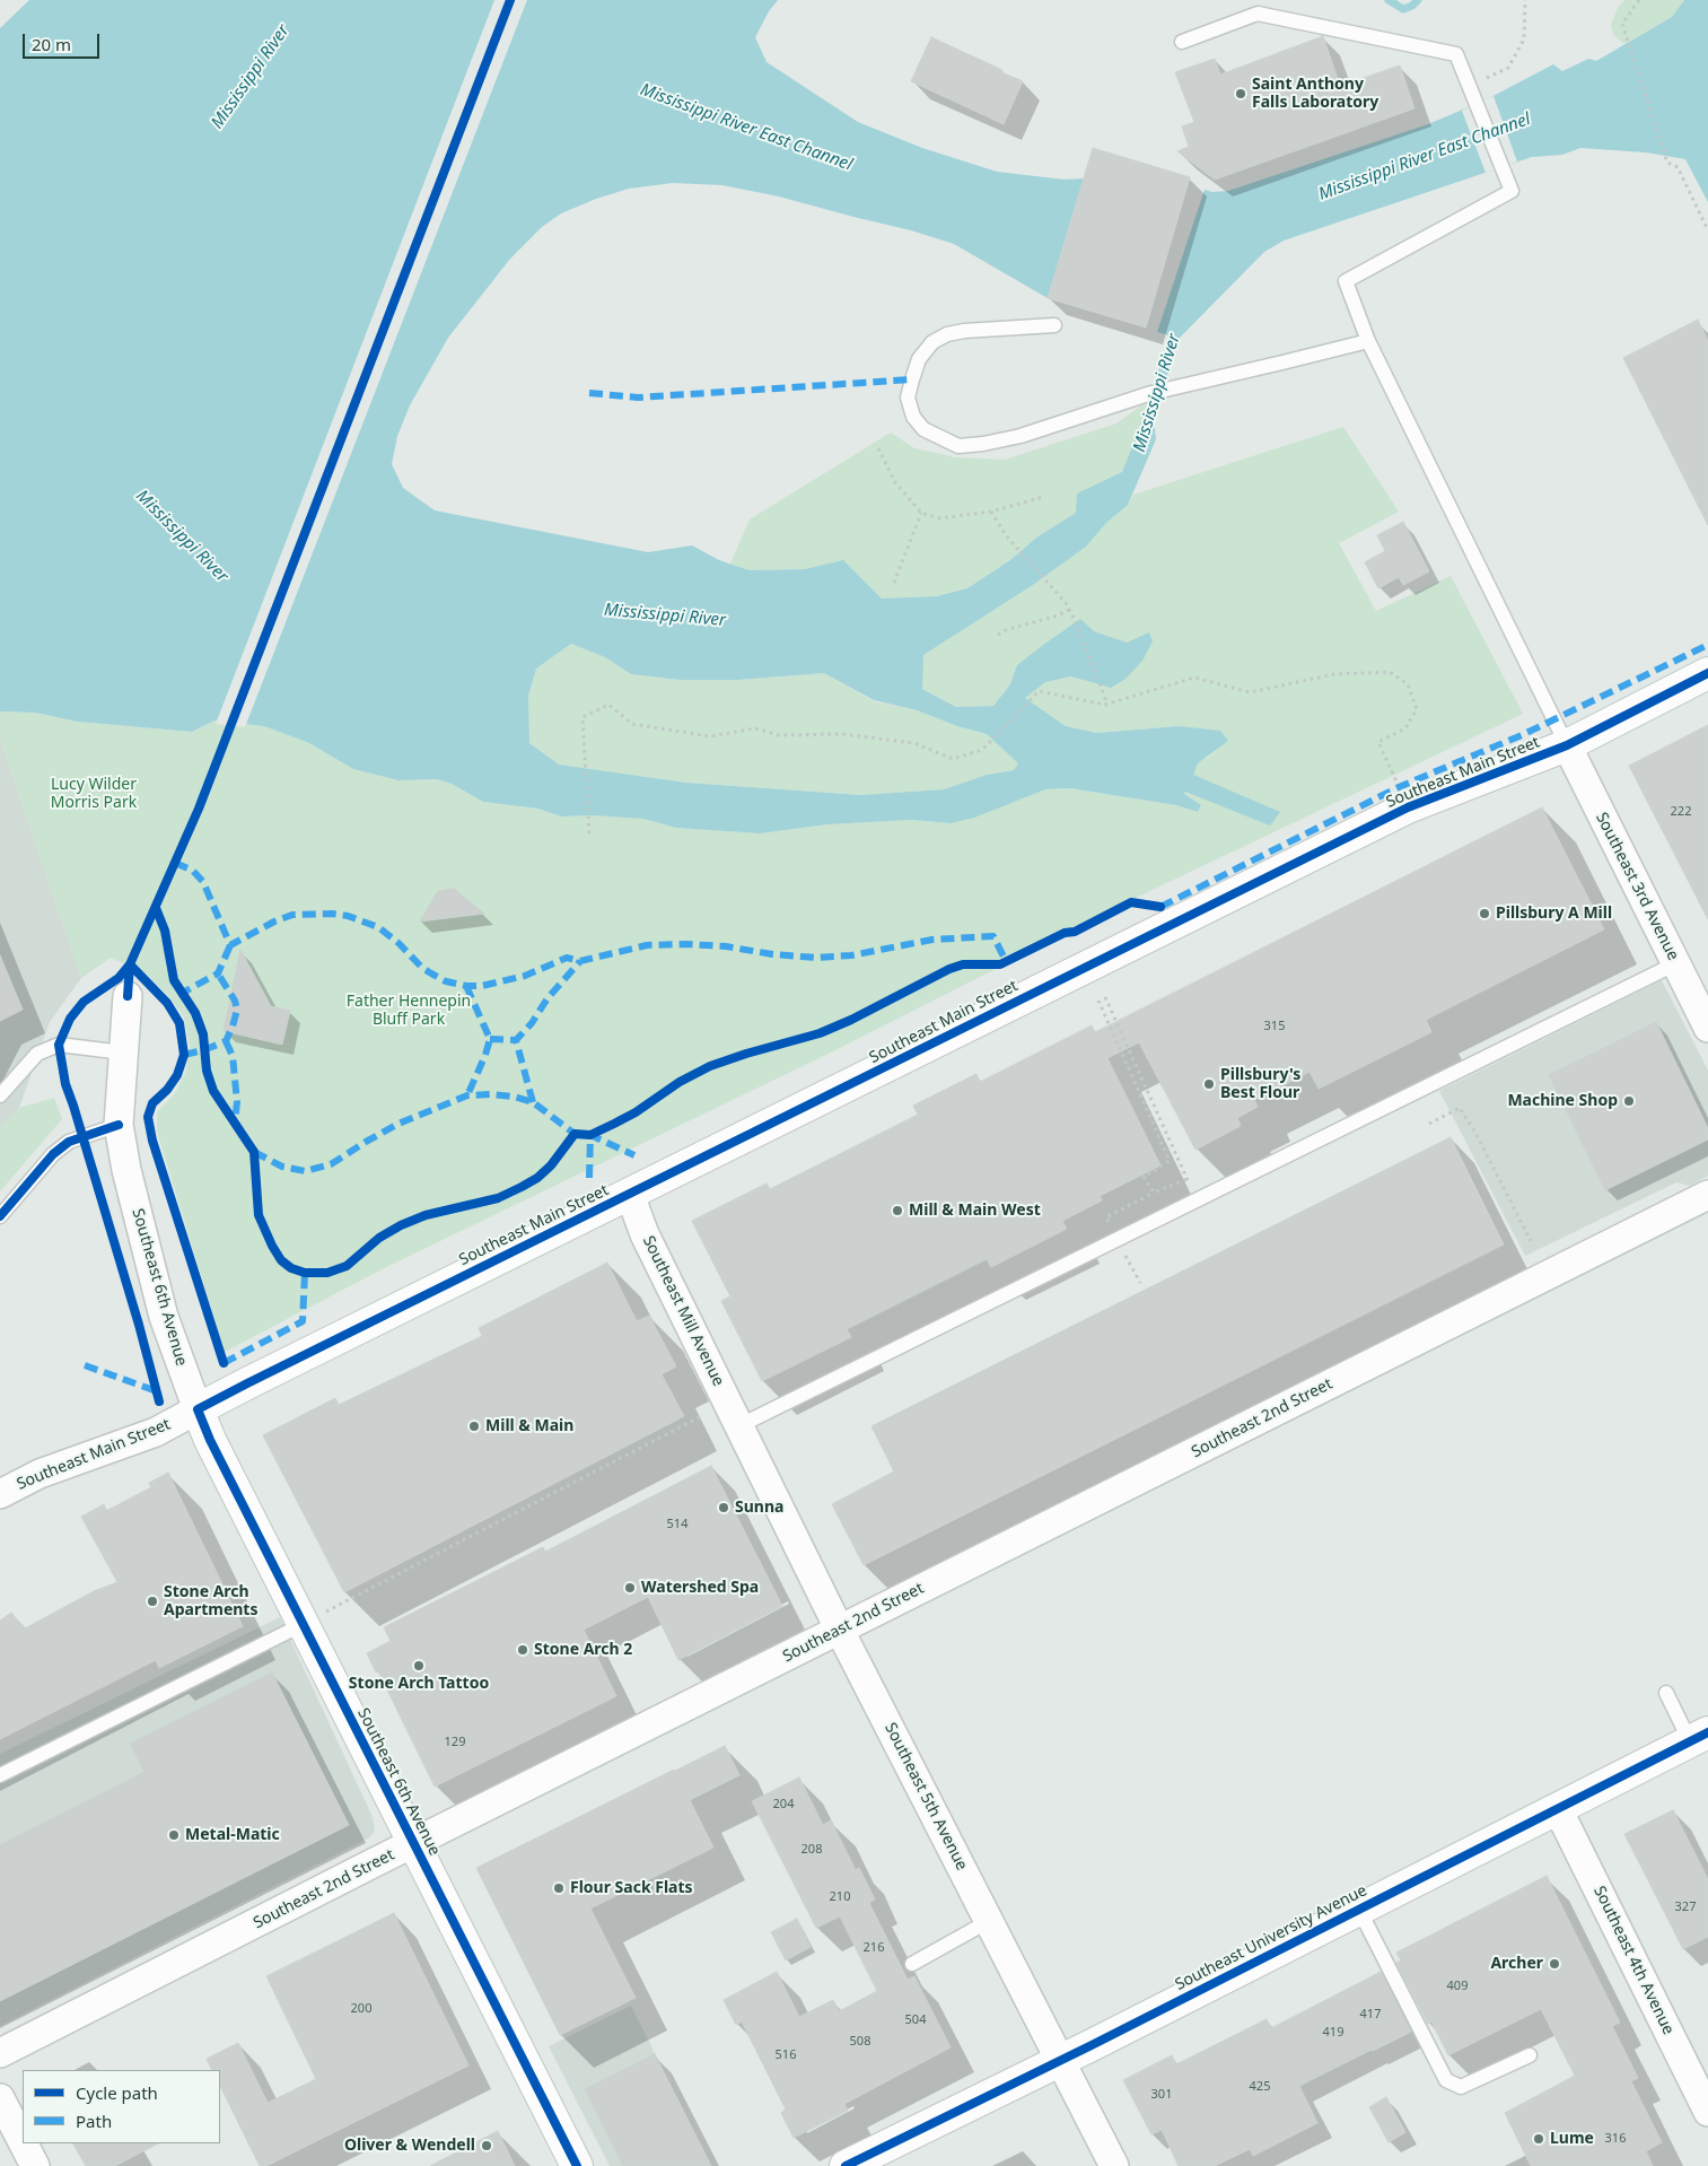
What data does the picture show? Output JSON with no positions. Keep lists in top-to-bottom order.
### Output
{
  "streets": {
    "street": [
      "Southeast Main Street",
      "Southeast 3rd Avenue",
      "Southeast 6th Avenue",
      "Southeast Mill Avenue",
      "Southeast 2nd Street",
      "Southeast 5th Avenue",
      "Southeast University Avenue",
      "Southeast 4th Avenue"
    ]
  },
  "crossings": [
    ["Southeast Main Street", "Southeast 3rd Avenue"],
    ["Southeast Main Street", "Southeast 6th Avenue"],
    ["Southeast Main Street", "Southeast Mill Avenue"],
    ["Southeast 6th Avenue", "Southeast 2nd Street"],
    ["Southeast Mill Avenue", "Southeast 5th Avenue"],
    ["Southeast 2nd Street", "Southeast 5th Avenue"],
    ["Southeast 5th Avenue", "Southeast University Avenue"],
    ["Southeast University Avenue", "Southeast 4th Avenue"]
  ],
  "water": ["Mississippi River", "Mississippi River East Channel"],
  "parks": ["Lucy Wilder Morris Park", "Father Hennepin Bluff Park"],
  "places": [
    "Saint Anthony Falls Laboratory",
    "Pillsbury A Mill",
    "Pillsbury's Best Flour",
    "Machine Shop",
    "Mill & Main West",
    "Mill & Main",
    "Sunna",
    "Watershed Spa",
    "Stone Arch Apartments",
    "Stone Arch 2",
    "Stone Arch Tattoo",
    "Metal-Matic",
    "Flour Sack Flats",
    "Archer",
    "Lume",
    "Oliver & Wendell"
  ],
  "house_numbers": [
    "222",
    "315",
    "514",
    "129",
    "204",
    "208",
    "210",
    "327",
    "216",
    "409",
    "200",
    "417",
    "504",
    "419",
    "508",
    "516",
    "425",
    "301",
    "316"
  ],
  "legend": ["Cycle path", "Path"],
  "scale_bar": "20 m"
}
